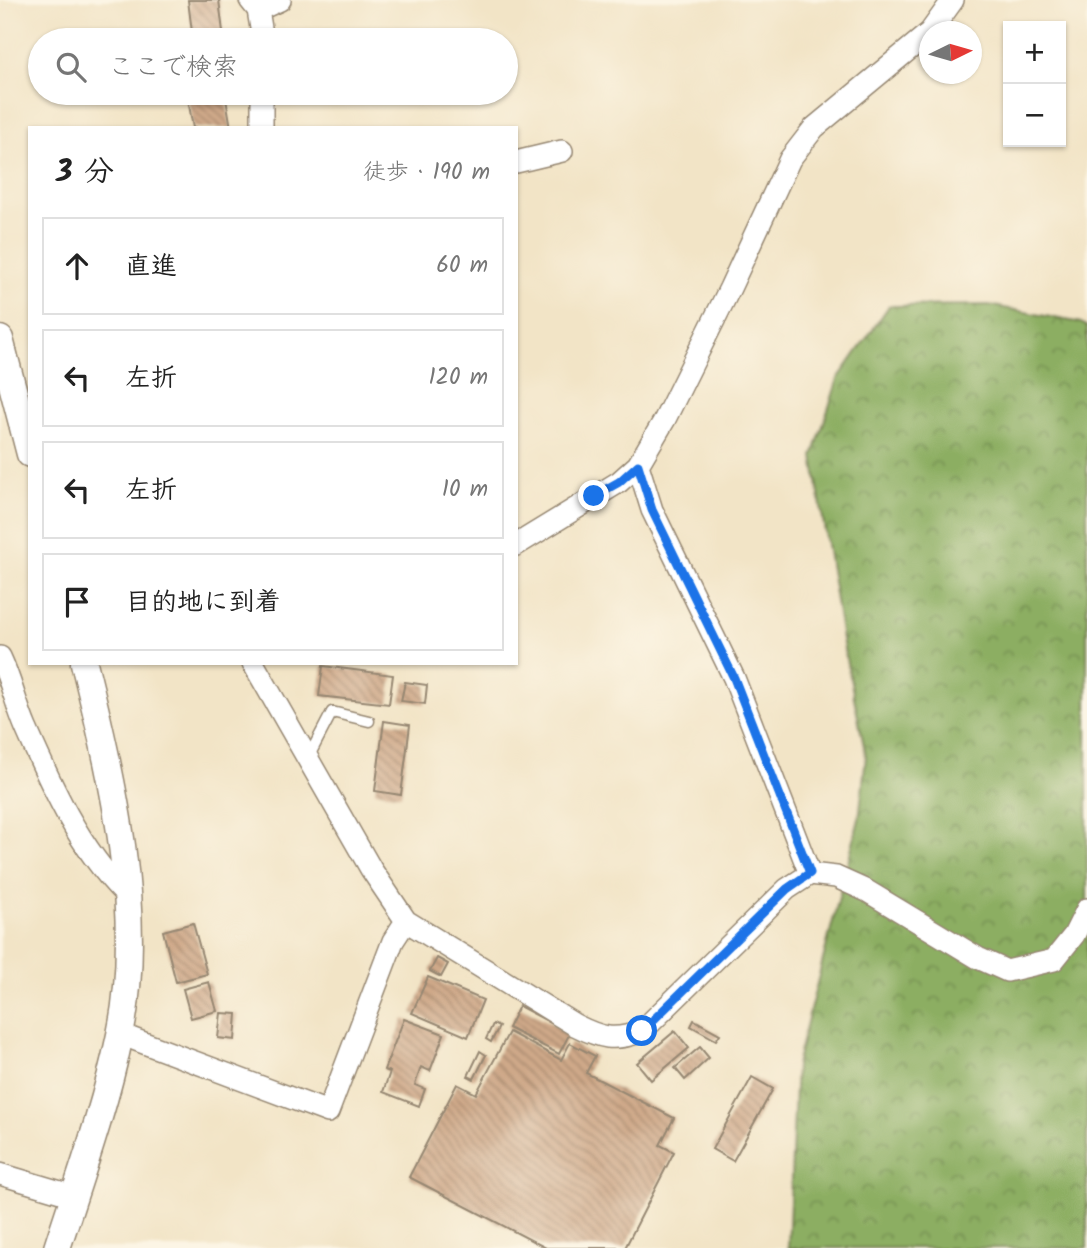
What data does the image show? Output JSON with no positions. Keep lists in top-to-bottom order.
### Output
{
  "north": "right",
  "page": {
    "map_buttons": ["+", "−"],
    "search": "ここで検索",
    "heading": ["3 分", "徒歩 · 190 m"],
    "list": [
      ["直進", "60 m"],
      ["左折", "120 m"],
      ["左折", "10 m"],
      "目的地に到着"
    ]
  }
}
